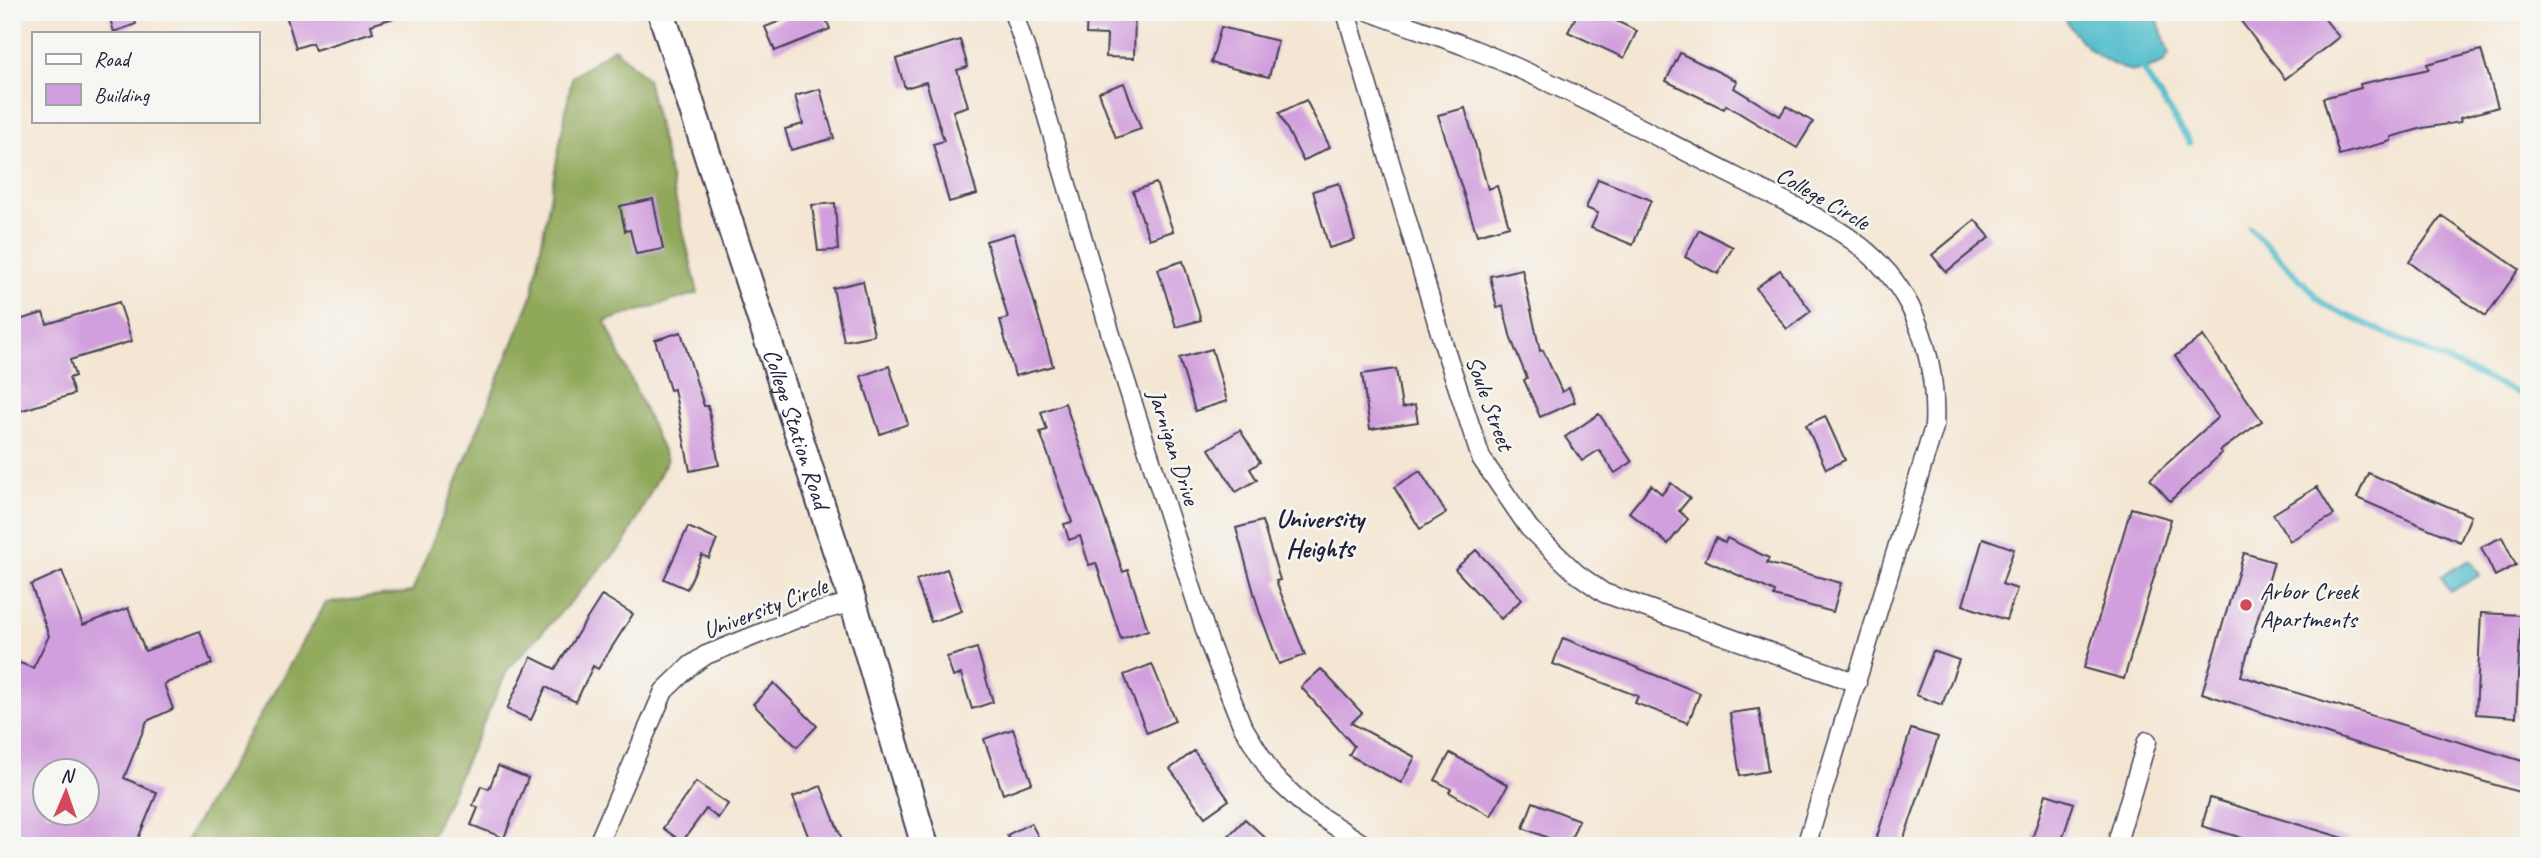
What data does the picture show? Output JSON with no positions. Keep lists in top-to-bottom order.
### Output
{
  "streets": {
    "main road": ["College Station Road"],
    "street": [
      "College Circle",
      "Soule Street",
      "Jarnigan Drive",
      "University Circle"
    ]
  },
  "crossings": [
    ["College Circle", "Soule Street"],
    ["College Station Road", "University Circle"]
  ],
  "districts": ["University Heights"],
  "places": ["Arbor Creek Apartments"],
  "legend": ["Road", "Building"],
  "north": "top"
}
